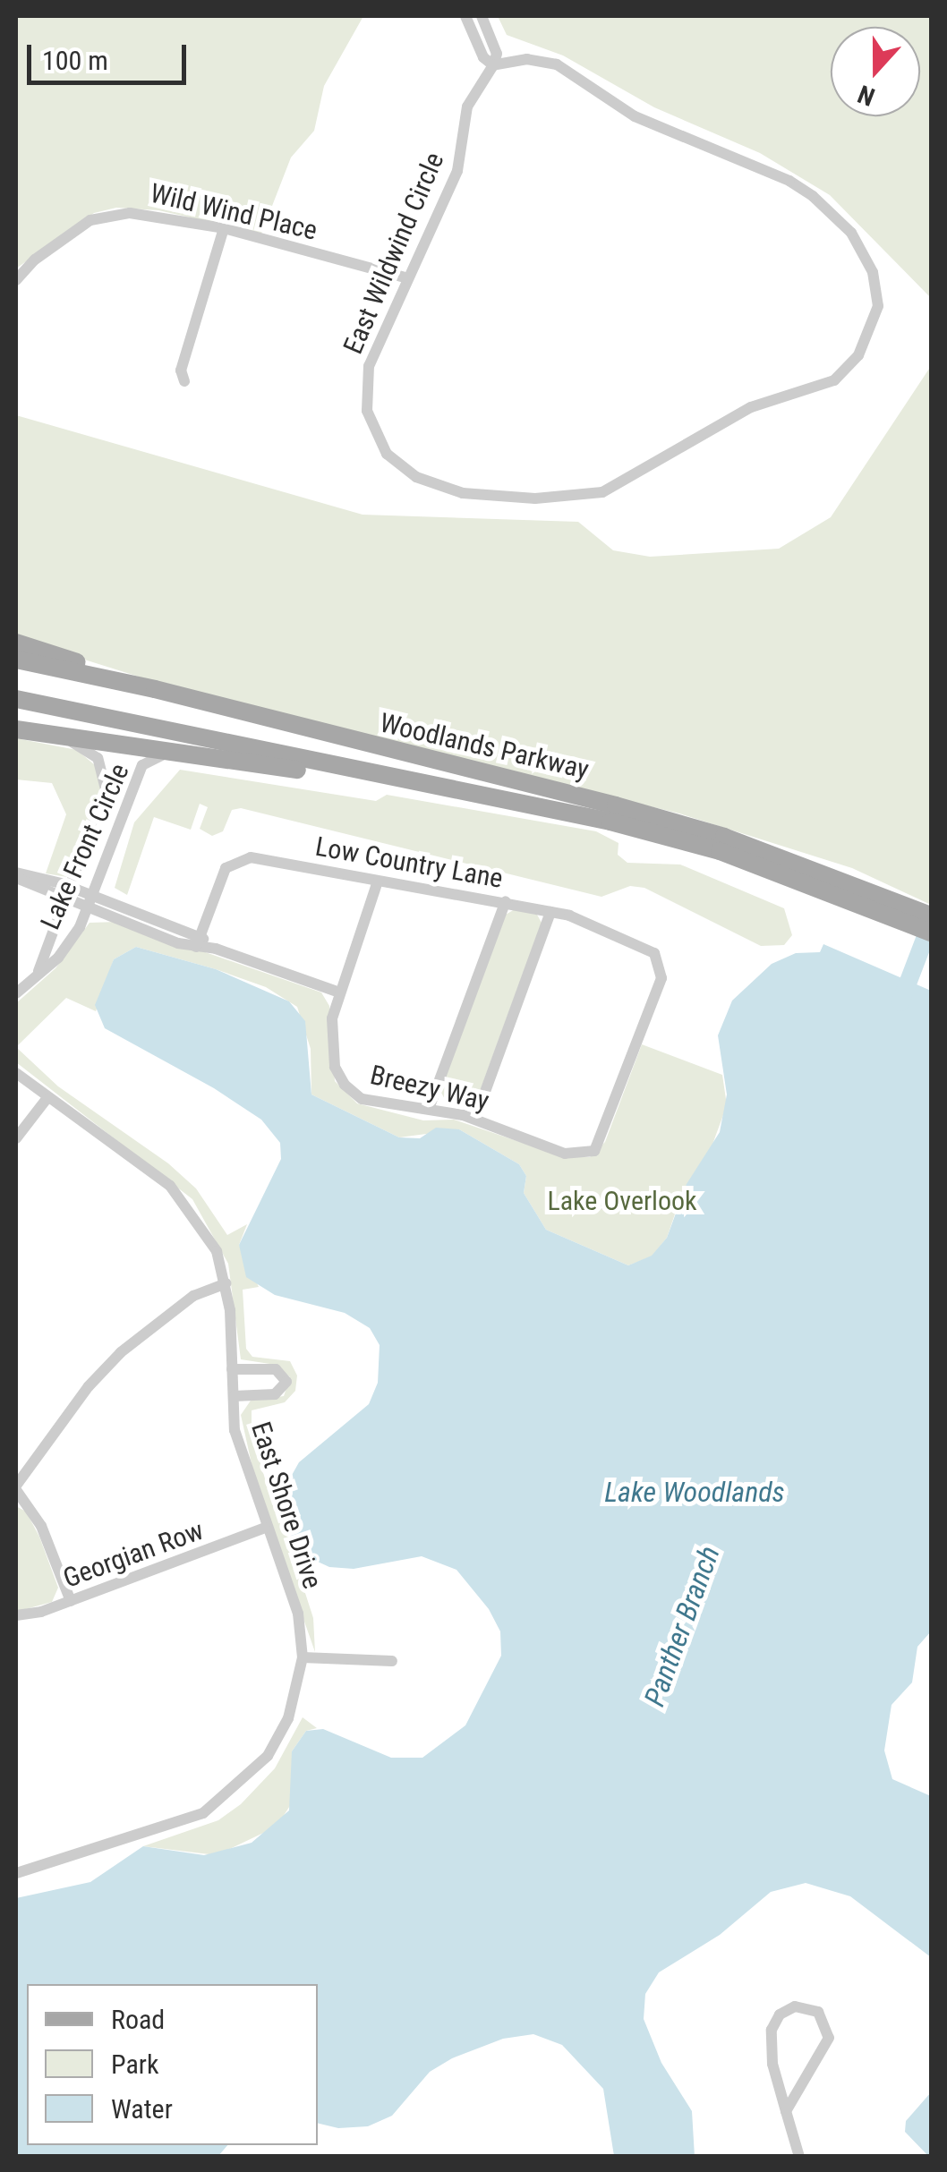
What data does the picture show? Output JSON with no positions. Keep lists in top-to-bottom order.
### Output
{
  "streets": {
    "main road": ["Woodlands Parkway"],
    "street": [
      "Wild Wind Place",
      "East Wildwind Circle",
      "Lake Front Circle",
      "Low Country Lane",
      "Breezy Way",
      "East Shore Drive",
      "Georgian Row"
    ]
  },
  "crossings": [
    ["Wild Wind Place", "East Wildwind Circle"],
    ["Low Country Lane", "Breezy Way"],
    ["East Shore Drive", "Georgian Row"]
  ],
  "water": ["Lake Woodlands", "Panther Branch"],
  "parks": ["Lake Overlook"],
  "legend": ["Road", "Park", "Water"],
  "scale_bar": "100 m",
  "north": "bottom"
}
